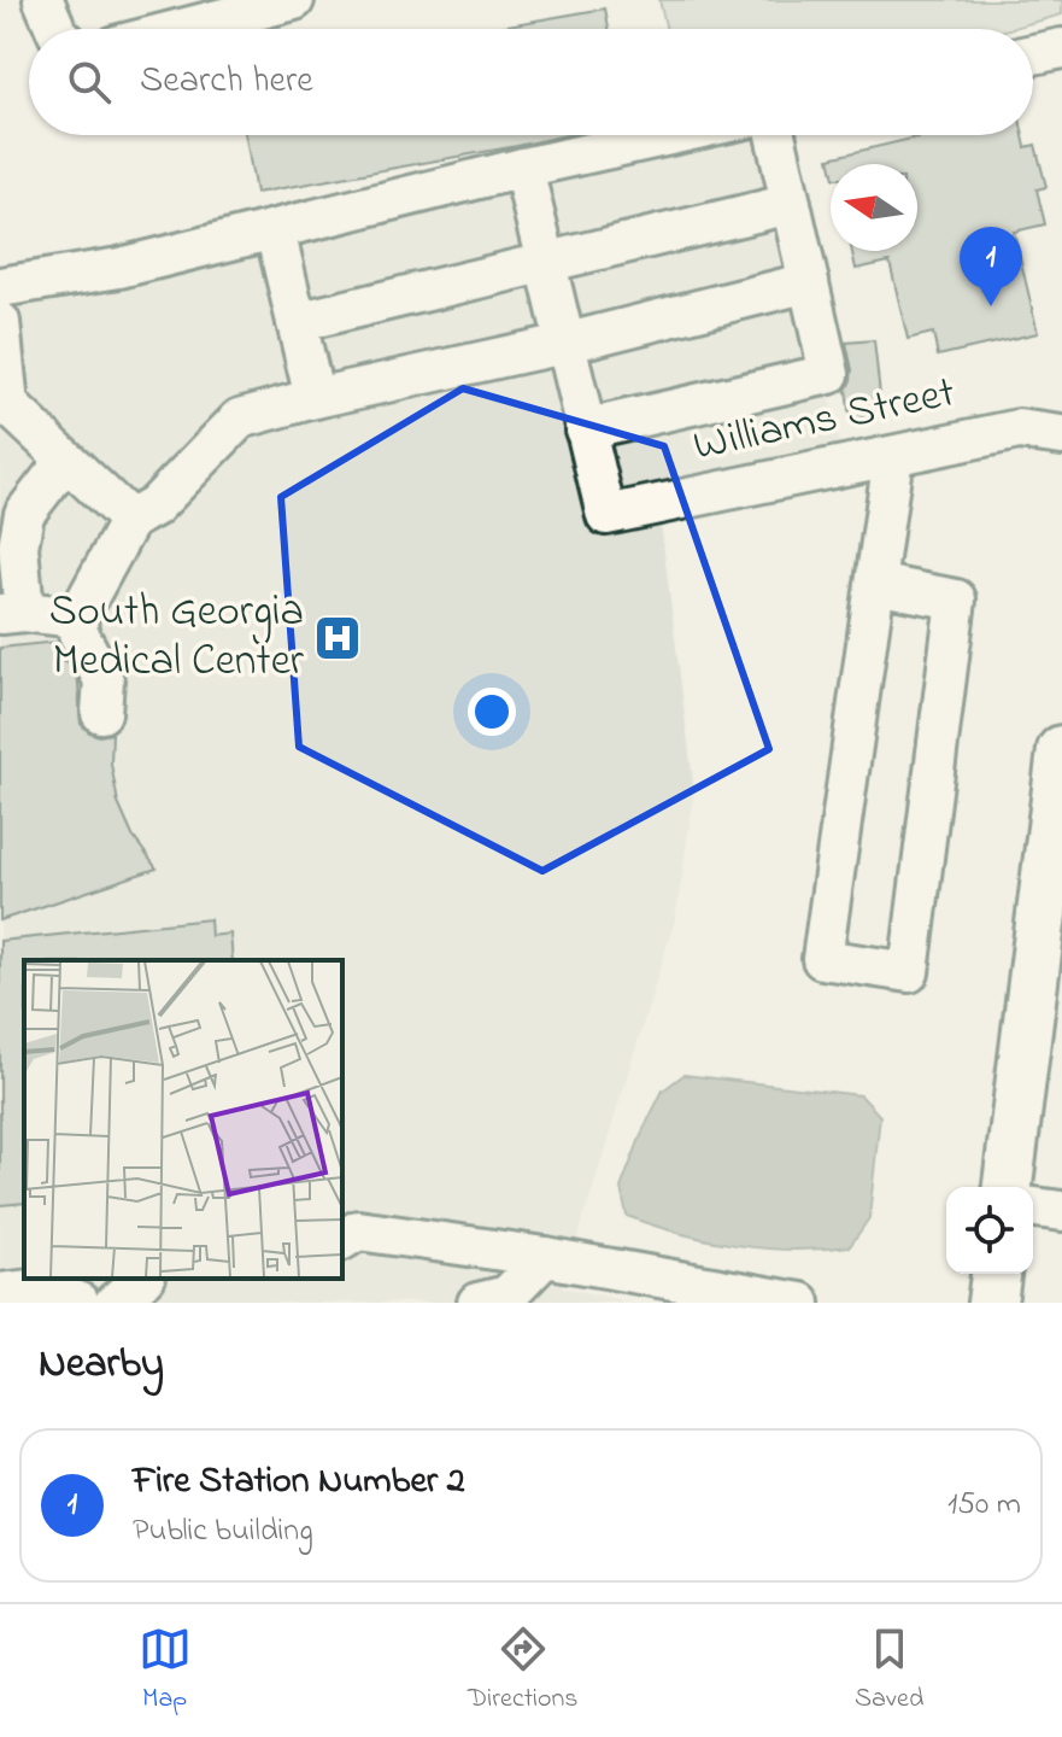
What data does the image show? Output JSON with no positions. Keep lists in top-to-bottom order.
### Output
{
  "streets": {
    "lane": ["Williams Street"]
  },
  "places": {
    "hospital": ["South Georgia Medical Center"]
  },
  "north": "left",
  "page": {
    "search": "Search here",
    "pins": "1",
    "heading": "Nearby",
    "list": [
      {
        "mark": "1",
        "name": "Fire Station Number 2",
        "note": "Public building",
        "value": "150 m"
      }
    ],
    "nav": ["Map", "Directions", "Saved"]
  }
}
